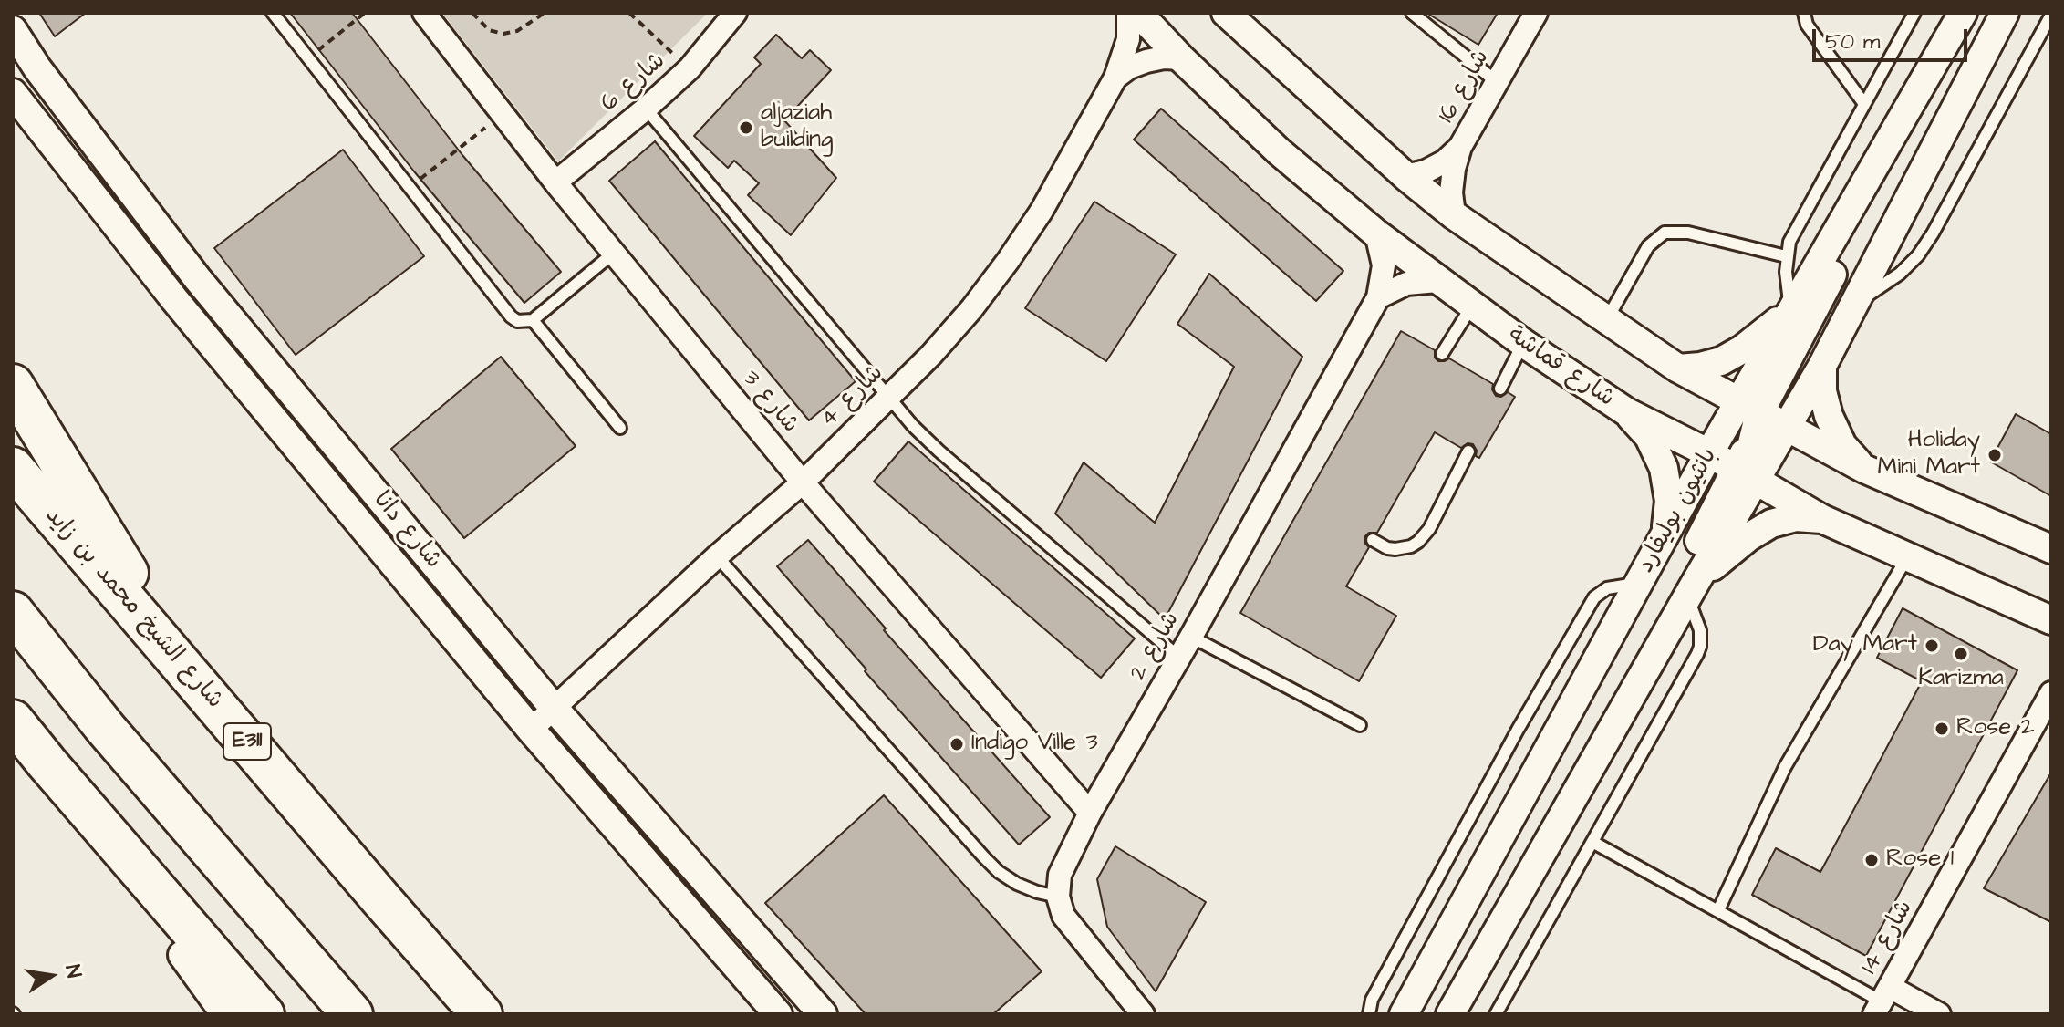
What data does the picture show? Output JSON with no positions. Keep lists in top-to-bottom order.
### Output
{
  "streets": {
    "highway": ["شارع الشيخ محمد بن زايد", "E311"],
    "street": [
      "شارع 6",
      "شارع 16",
      "شارع قماشة",
      "شارع 4",
      "شارع 3",
      "بانثيون بوليفارد",
      "شارع دانا",
      "شارع 2",
      "شارع 14"
    ]
  },
  "crossings": [
    ["شارع 6", "شارع 3"],
    ["شارع قماشة", "بانثيون بوليفارد"],
    ["شارع قماشة", "شارع 2"],
    ["شارع 4", "شارع 3"],
    ["شارع 4", "شارع دانا"],
    ["شارع 3", "شارع 2"]
  ],
  "places": [
    "aljaziah building",
    "Holiday Mini Mart",
    "Day Mart",
    "Karizma",
    "Rose 2",
    "Indigo Ville 3",
    "Rose 1"
  ],
  "scale_bar": "50 m",
  "north": "right"
}
